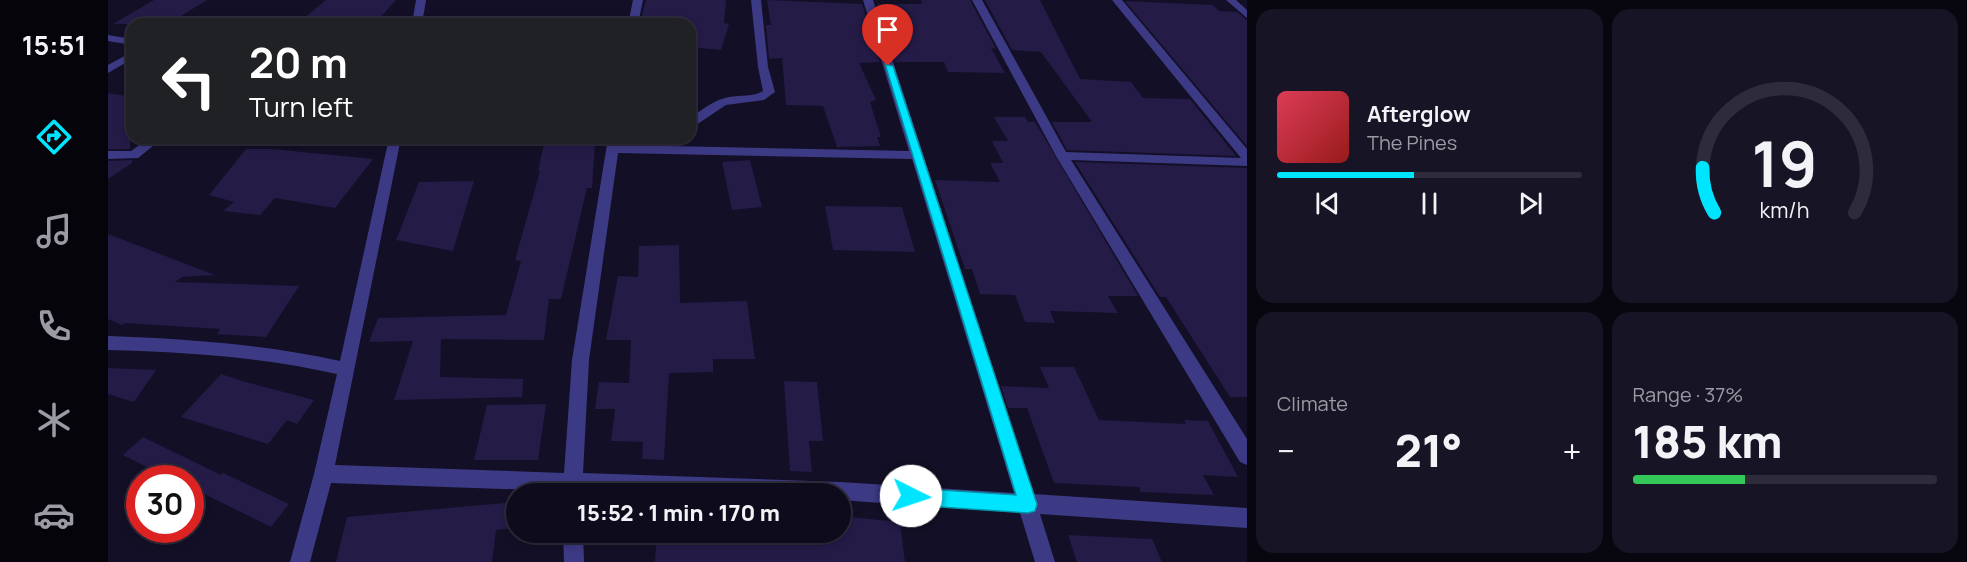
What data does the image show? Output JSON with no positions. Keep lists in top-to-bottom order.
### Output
{
  "page": {
    "tabs": "15:51",
    "turn": ["20 m", "Turn left"],
    "song": ["Afterglow", "The Pines"],
    "tile": [
      "Climate",
      ["Range · 37%", "185 km"]
    ],
    "heat": ["−", "21°", "+"],
    "limit": "30",
    "trip": "15:52 · 1 min · 170 m",
    "gauge": ["19", "km/h"]
  }
}
